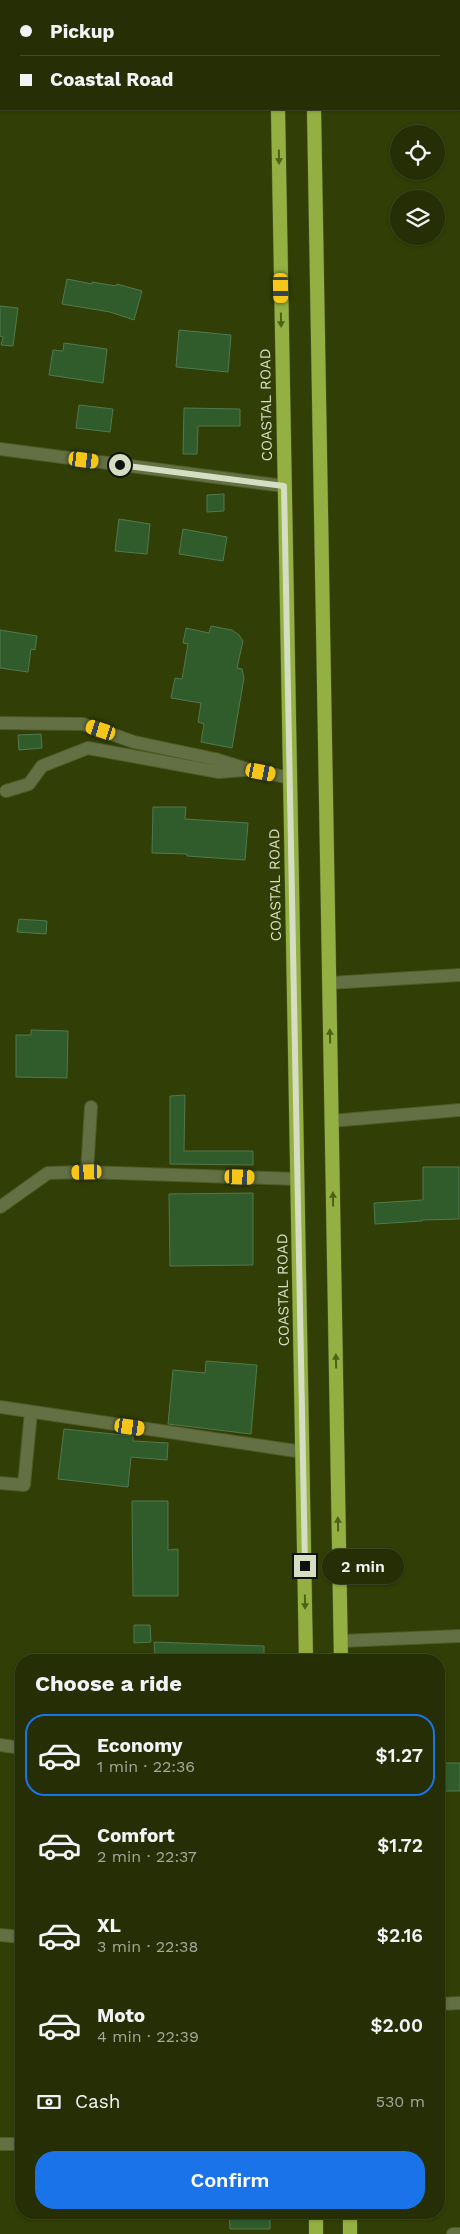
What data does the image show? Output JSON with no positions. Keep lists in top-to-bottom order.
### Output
{
  "streets": {
    "highway": ["COASTAL ROAD"]
  },
  "page": {
    "banner": ["Pickup", "Coastal Road"],
    "bubble": "2 min",
    "heading": "Choose a ride",
    "list": [
      {
        "name": "Economy",
        "note": "1 min · 22:36",
        "value": "$1.27"
      },
      {
        "name": "Comfort",
        "note": "2 min · 22:37",
        "value": "$1.72"
      },
      {
        "name": "XL",
        "note": "3 min · 22:38",
        "value": "$2.16"
      },
      {
        "name": "Moto",
        "note": "4 min · 22:39",
        "value": "$2.00"
      }
    ],
    "pay": ["Cash", "530 m"],
    "buttons": "Confirm"
  }
}
